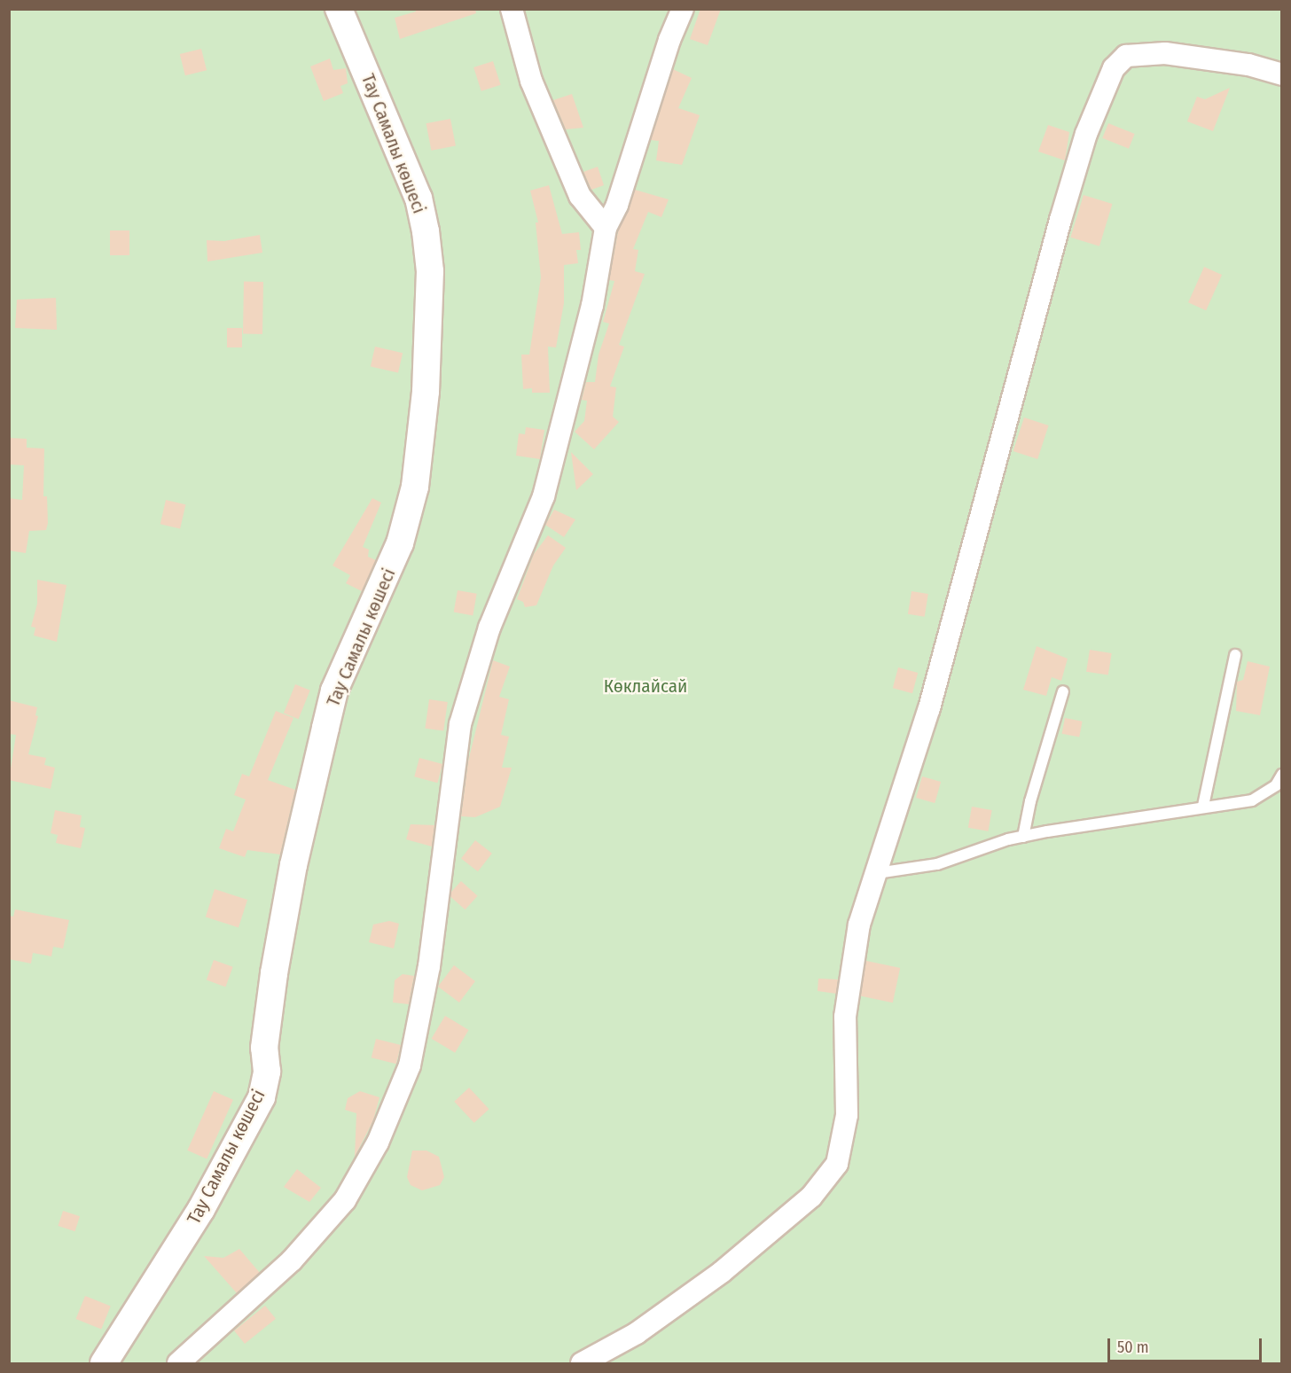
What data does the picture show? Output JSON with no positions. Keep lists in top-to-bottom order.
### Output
{
  "streets": {
    "street": ["Тау Самалы көшесі"]
  },
  "parks": ["Көклайсай"],
  "scale_bar": "50 m"
}
